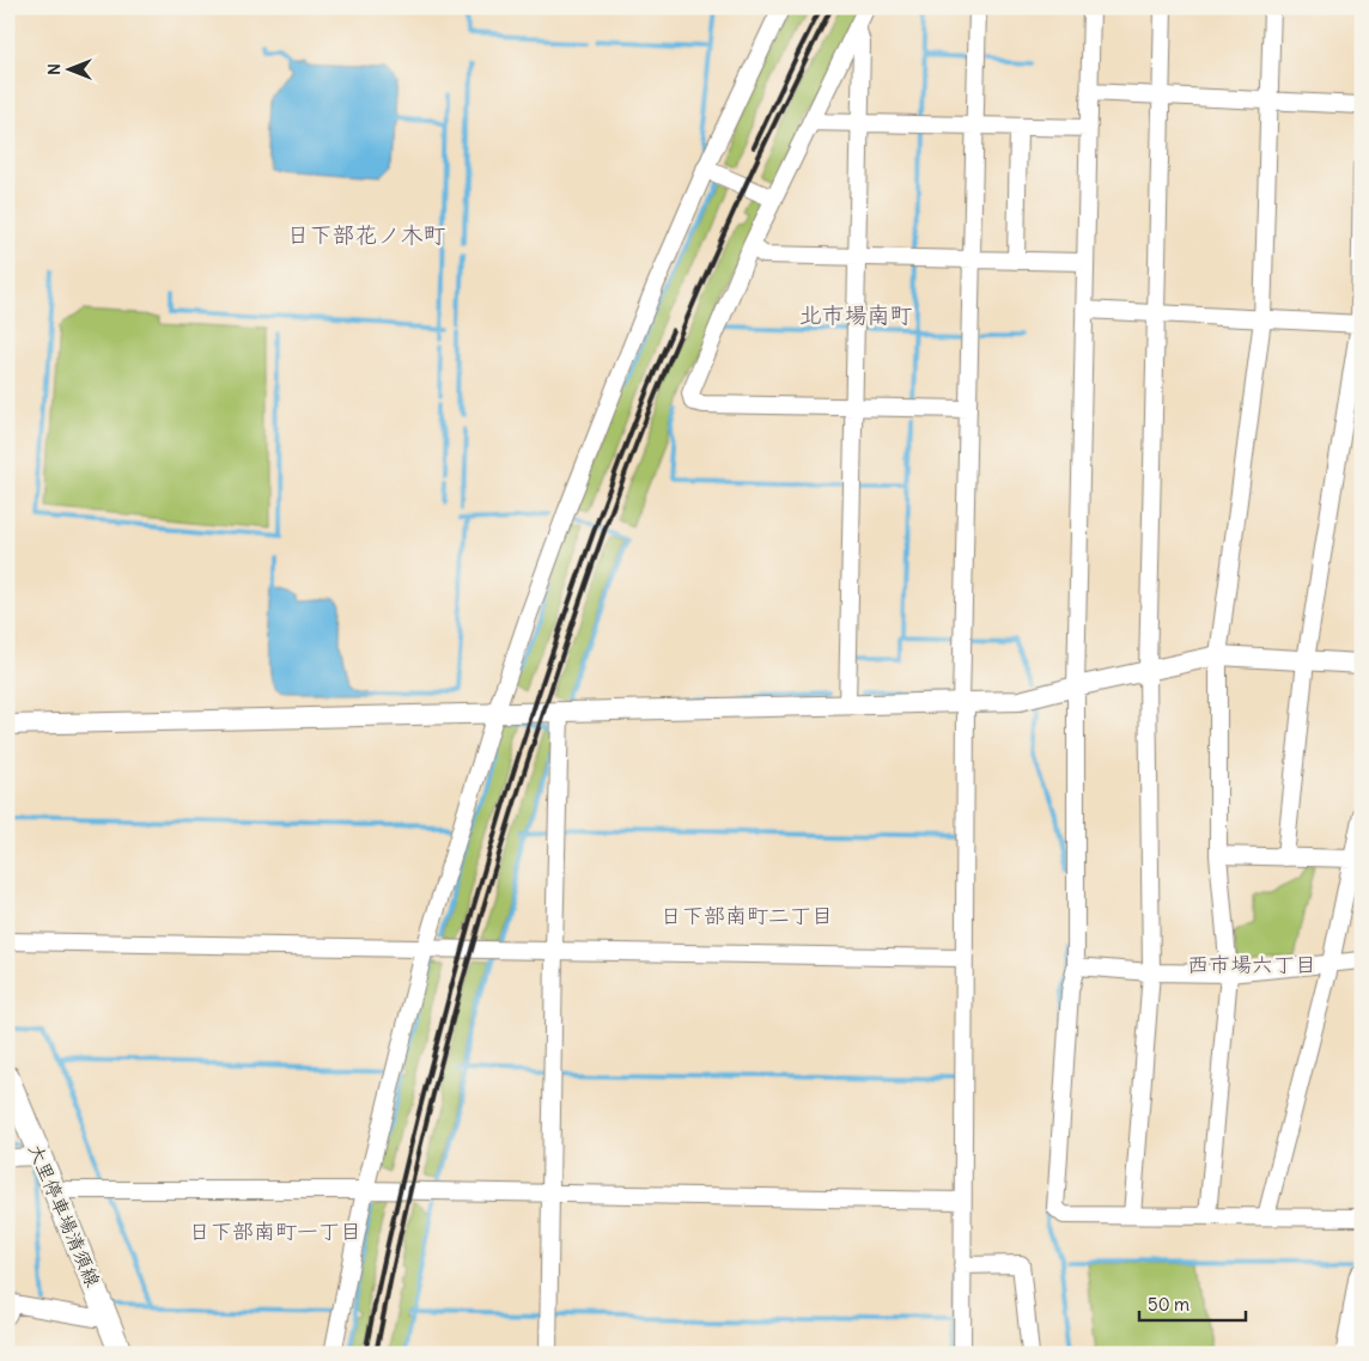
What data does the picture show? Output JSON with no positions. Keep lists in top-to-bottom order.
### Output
{
  "streets": {
    "main road": ["大里停車場清須線"]
  },
  "districts": [
    "日下部花ノ木町",
    "北市場南町",
    "日下部南町二丁目",
    "西市場六丁目",
    "日下部南町一丁目"
  ],
  "scale_bar": "50 m",
  "north": "left"
}
